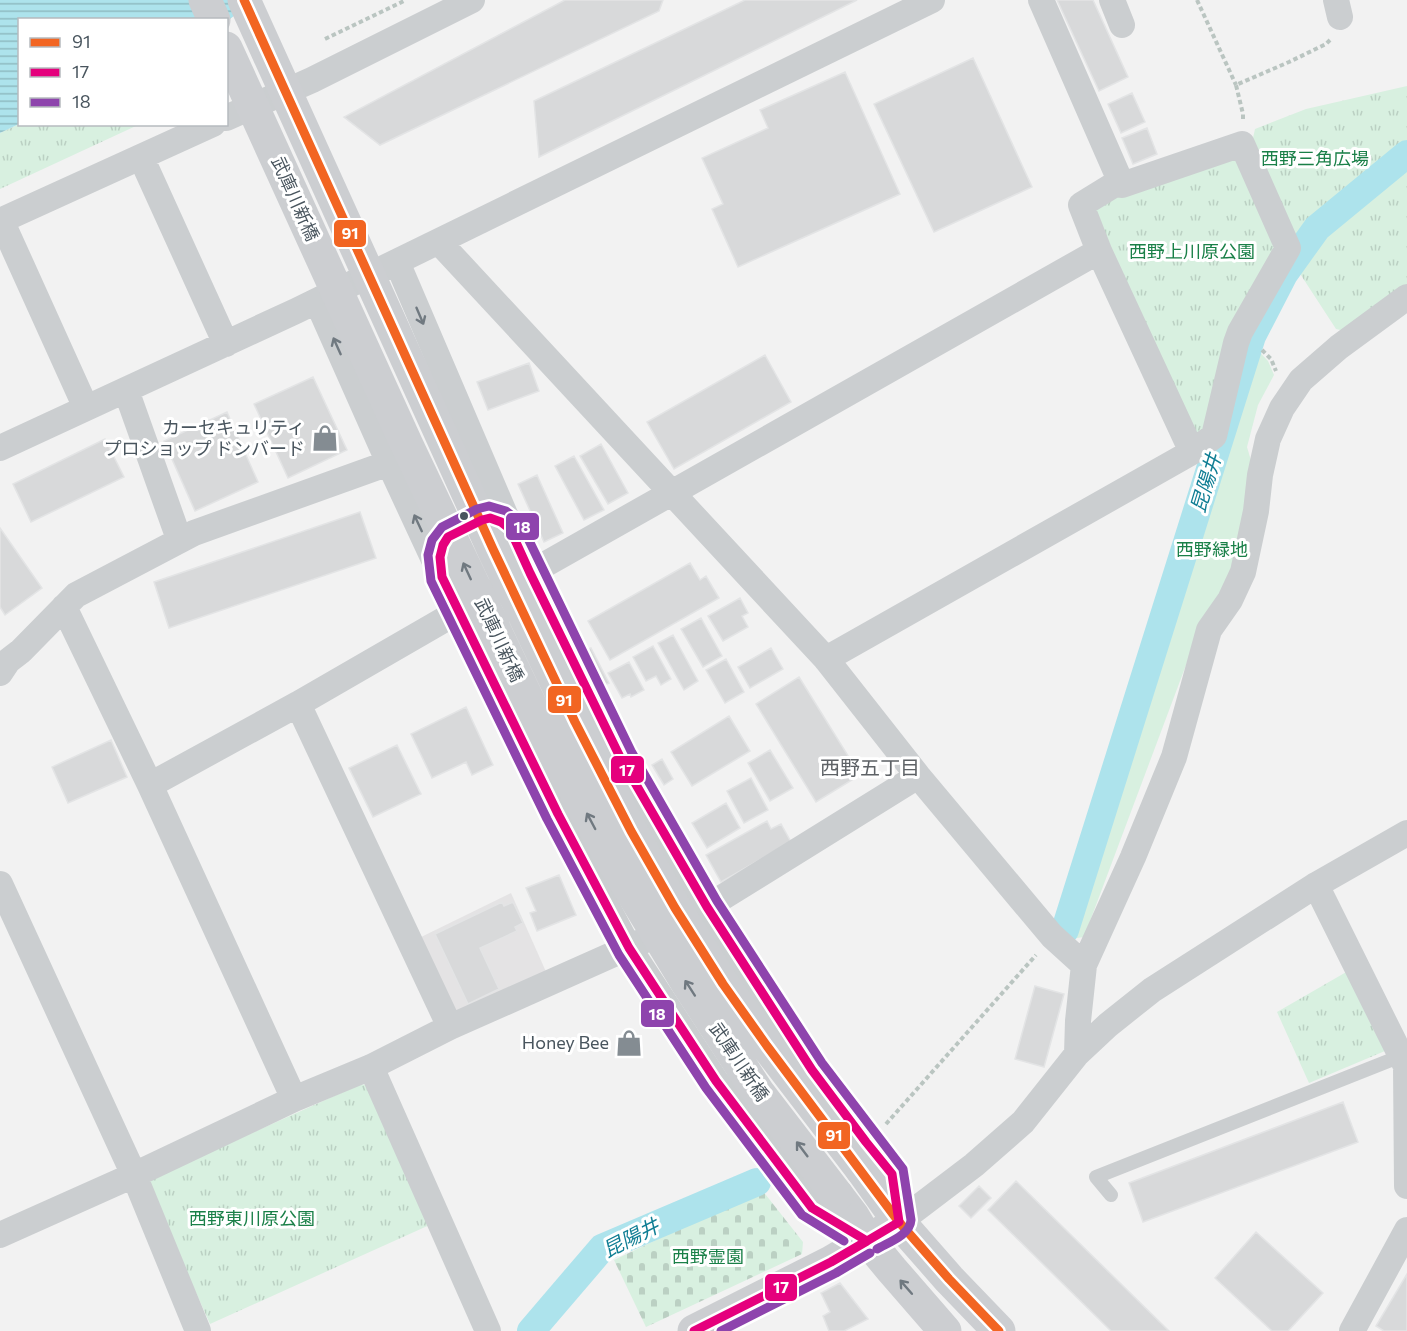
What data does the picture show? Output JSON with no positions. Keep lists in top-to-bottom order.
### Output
{
  "streets": {
    "street": ["武庫川新橋"]
  },
  "districts": ["西野五丁目"],
  "water": ["昆陽井"],
  "parks": [
    "西野三角広場",
    "西野上川原公園",
    "西野緑地",
    "西野東川原公園",
    "西野霊園"
  ],
  "places": {
    "shop": ["カーセキュリティ プロショップ ドンバード", "Honey Bee"]
  },
  "lines": ["transit line 91", "transit line 18", "transit line 17"],
  "legend": ["91", "17", "18"]
}
